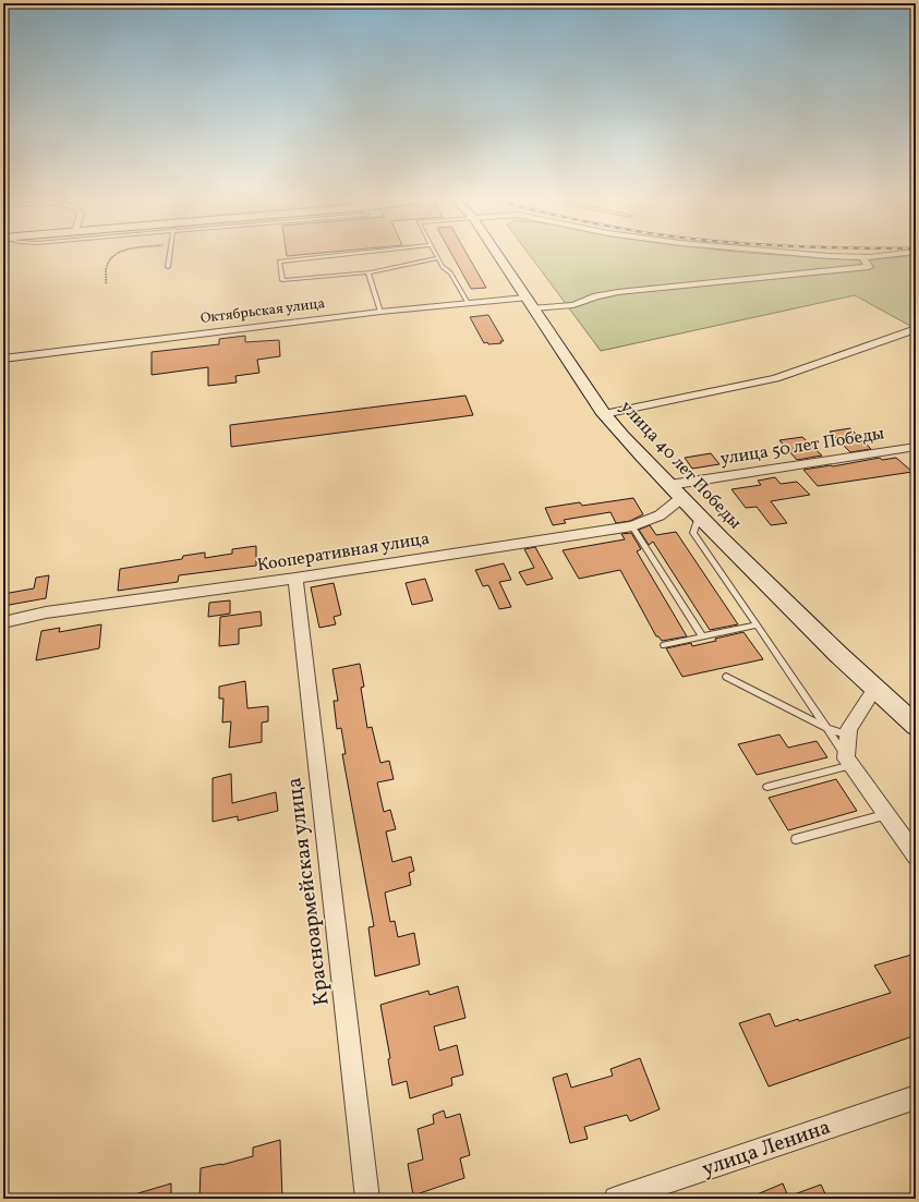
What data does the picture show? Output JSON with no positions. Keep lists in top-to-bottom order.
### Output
{
  "streets": {
    "street": [
      "Октябрьская улица",
      "улица 50 лет Победы",
      "улица 40 лет Победы",
      "Кооперативная улица",
      "Красноармейская улица",
      "улица Ленина"
    ]
  },
  "crossings": [
    ["Октябрьская улица", "улица 40 лет Победы"],
    ["улица 50 лет Победы", "улица 40 лет Победы"],
    ["улица 40 лет Победы", "Кооперативная улица"],
    ["Кооперативная улица", "Красноармейская улица"]
  ]
}
